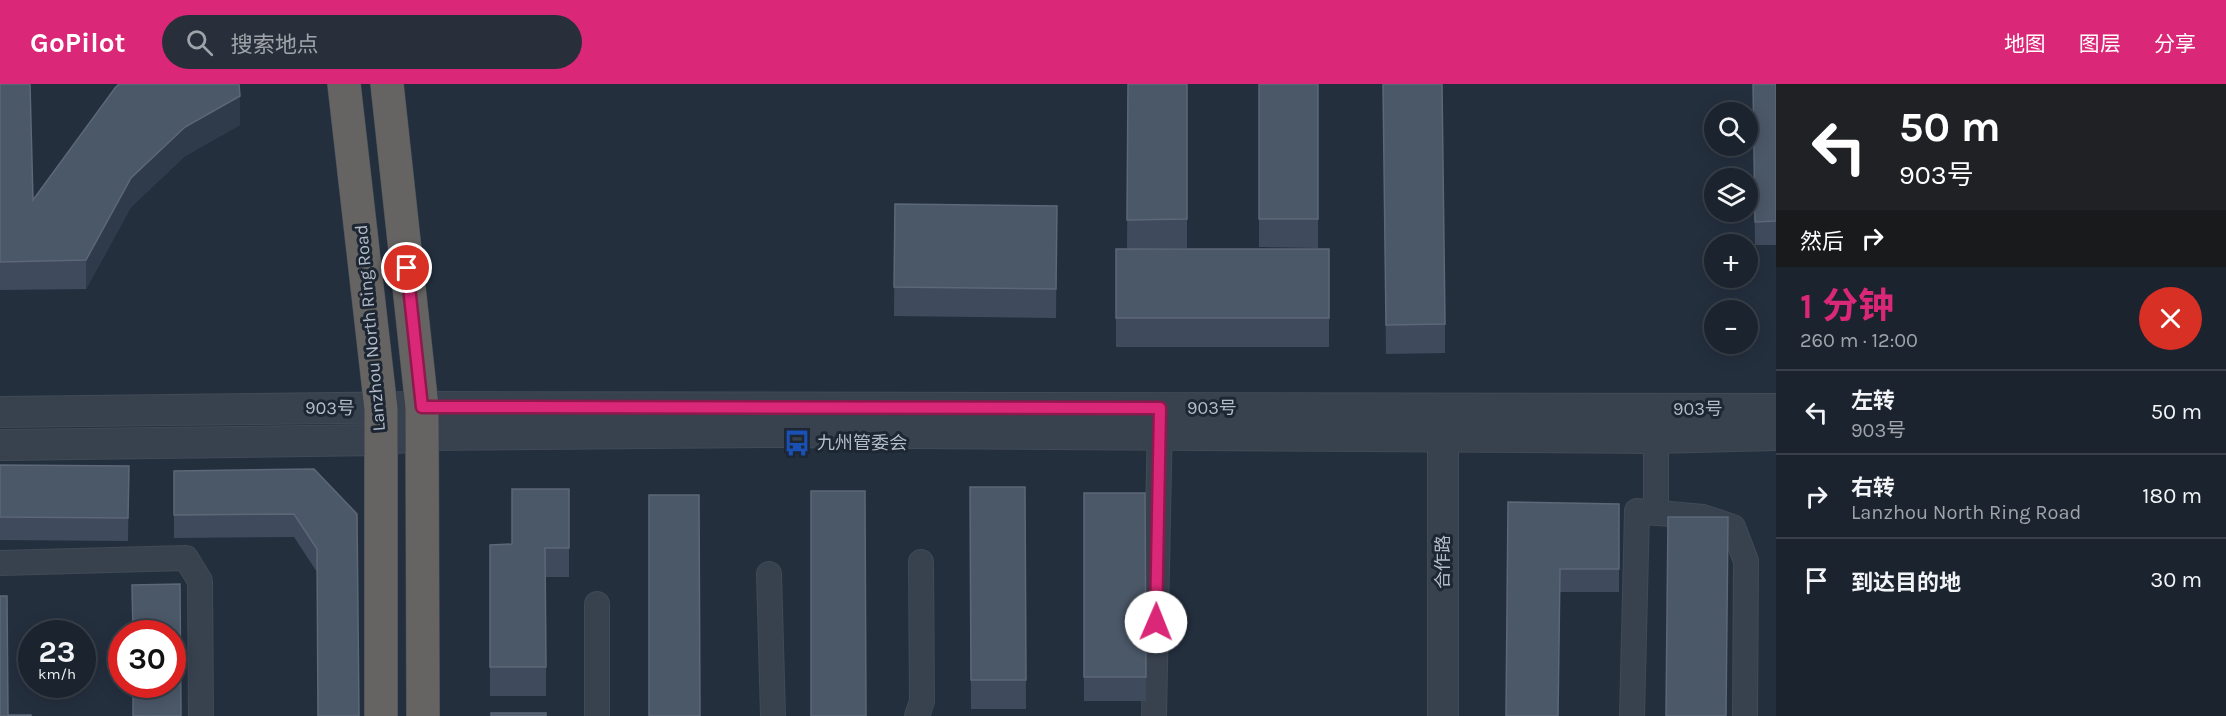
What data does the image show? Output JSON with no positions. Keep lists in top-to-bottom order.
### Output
{
  "streets": {
    "highway": ["Lanzhou North Ring Road"],
    "street": ["903号", "合作路"]
  },
  "crossings": [
    ["Lanzhou North Ring Road", "903号"],
    ["903号", "合作路"]
  ],
  "places": {
    "bus stop": ["九州管委会"]
  },
  "page": {
    "header": "GoPilot",
    "search": "搜索地点",
    "nav": ["地图", "图层", "分享"],
    "turn": ["50 m", "903号"],
    "map_buttons": ["+", "−"],
    "then": "然后",
    "heading": ["1 分钟", "260 m · 12:00"],
    "list": [
      {
        "name": "左转",
        "note": "903号",
        "value": "50 m"
      },
      {
        "name": "右转",
        "note": "Lanzhou North Ring Road",
        "value": "180 m"
      },
      {
        "name": "到达目的地",
        "value": "30 m"
      }
    ],
    "speed": "23 km/h",
    "limit": "30"
  }
}
